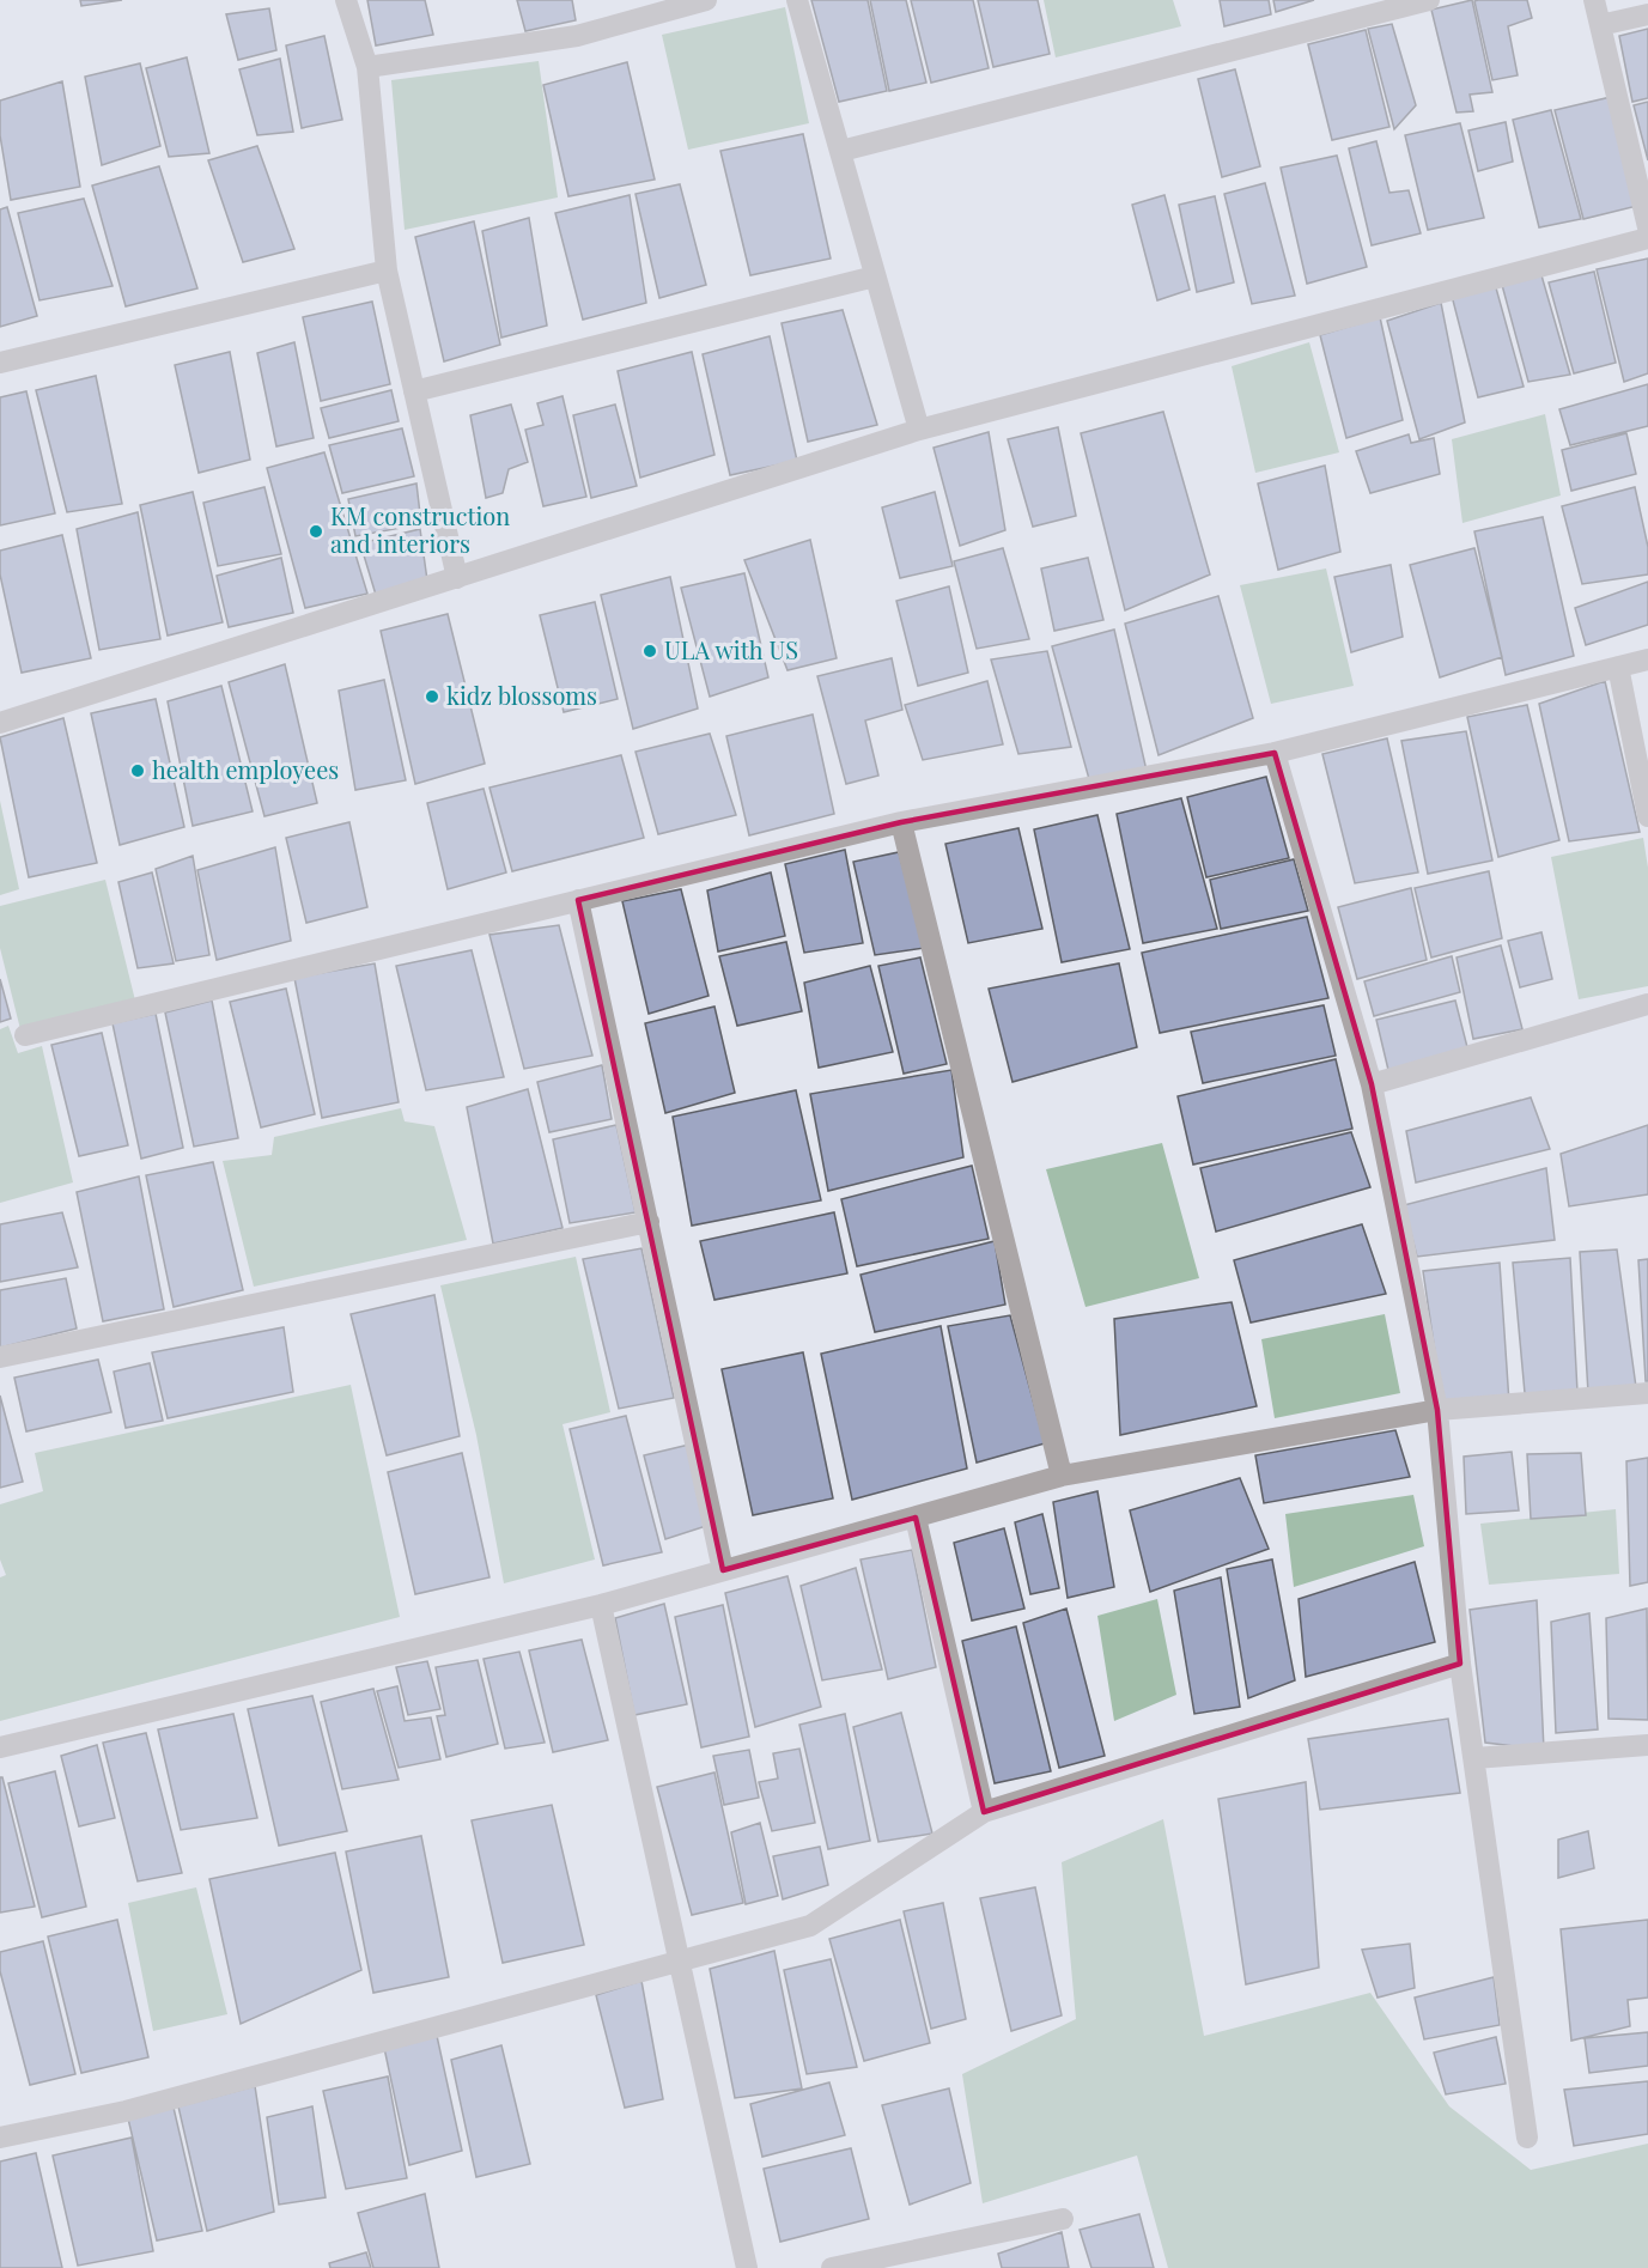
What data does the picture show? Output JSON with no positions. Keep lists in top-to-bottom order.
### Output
{
  "places": [
    "KM construction and interiors",
    "ULA with US",
    "kidz blossoms",
    "health employees"
  ]
}
